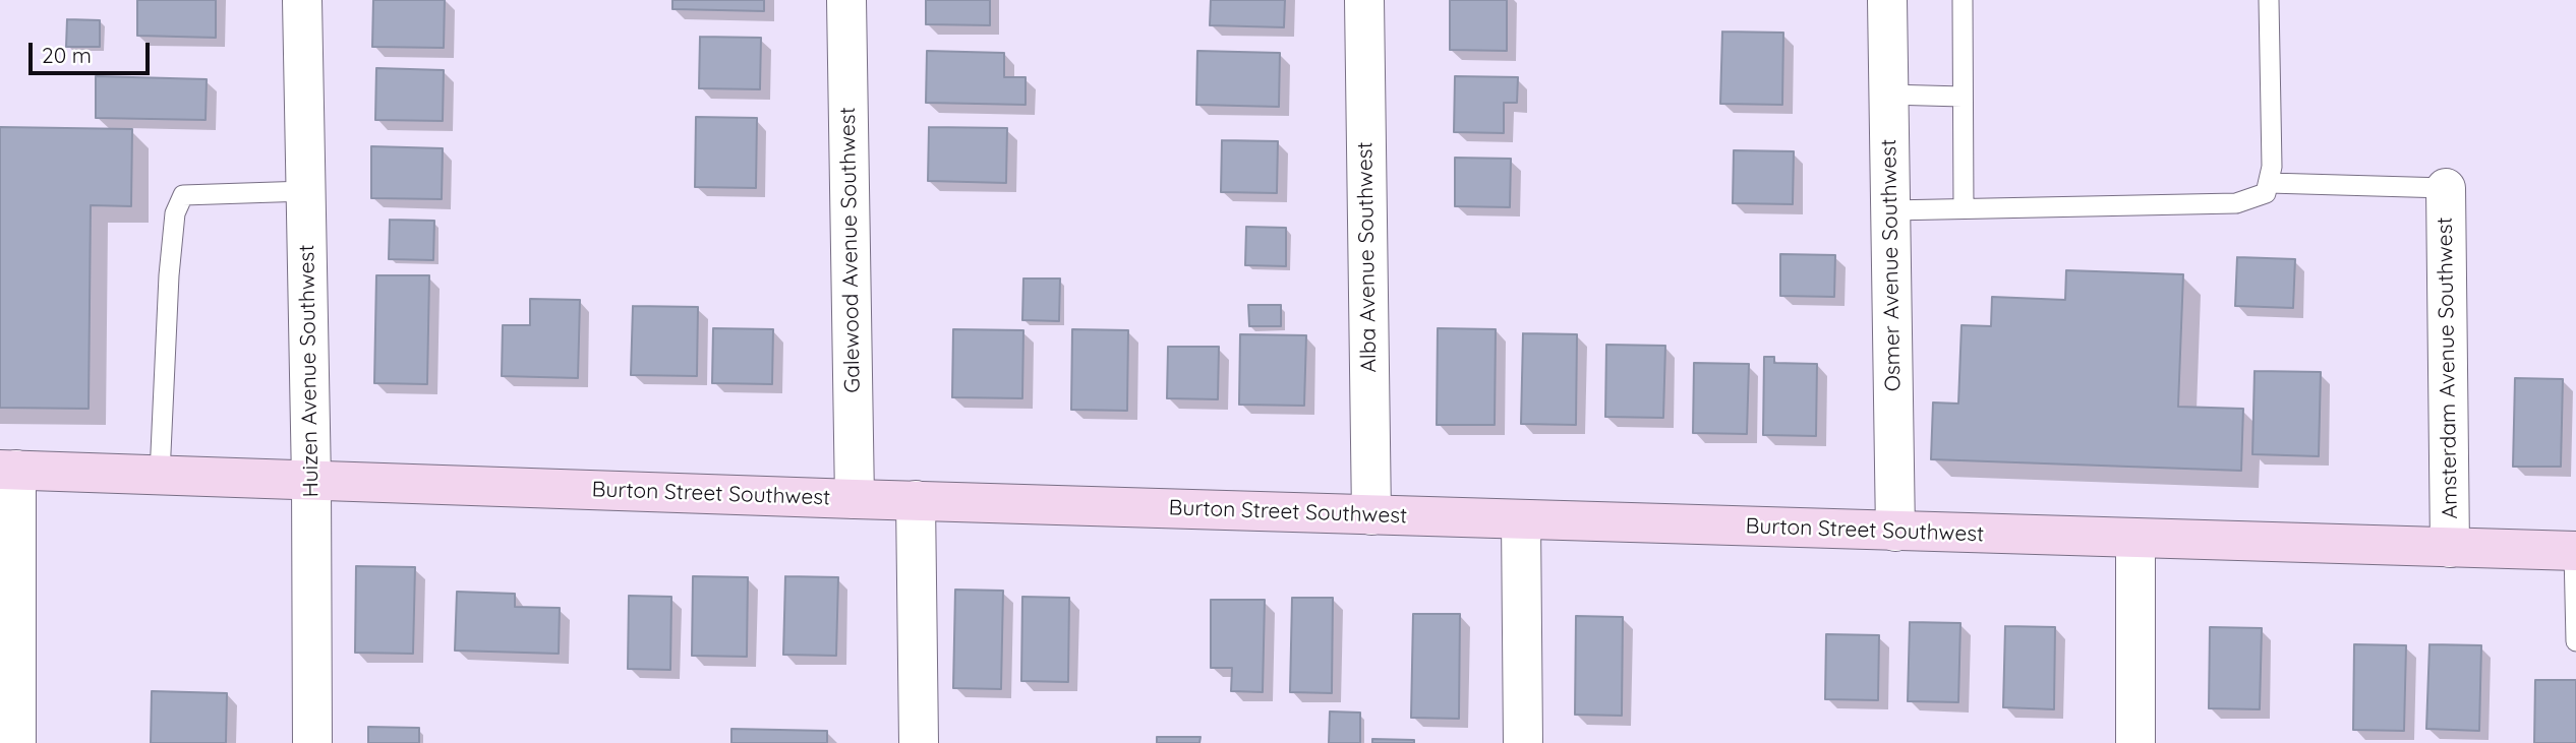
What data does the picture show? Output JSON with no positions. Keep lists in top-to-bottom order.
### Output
{
  "streets": {
    "main road": ["Burton Street Southwest"],
    "street": [
      "Galewood Avenue Southwest",
      "Alba Avenue Southwest",
      "Osmer Avenue Southwest",
      "Amsterdam Avenue Southwest",
      "Huizen Avenue Southwest"
    ]
  },
  "crossings": [
    ["Galewood Avenue Southwest", "Burton Street Southwest"],
    ["Alba Avenue Southwest", "Burton Street Southwest"],
    ["Osmer Avenue Southwest", "Burton Street Southwest"],
    ["Amsterdam Avenue Southwest", "Burton Street Southwest"],
    ["Huizen Avenue Southwest", "Burton Street Southwest"]
  ],
  "scale_bar": "20 m"
}
